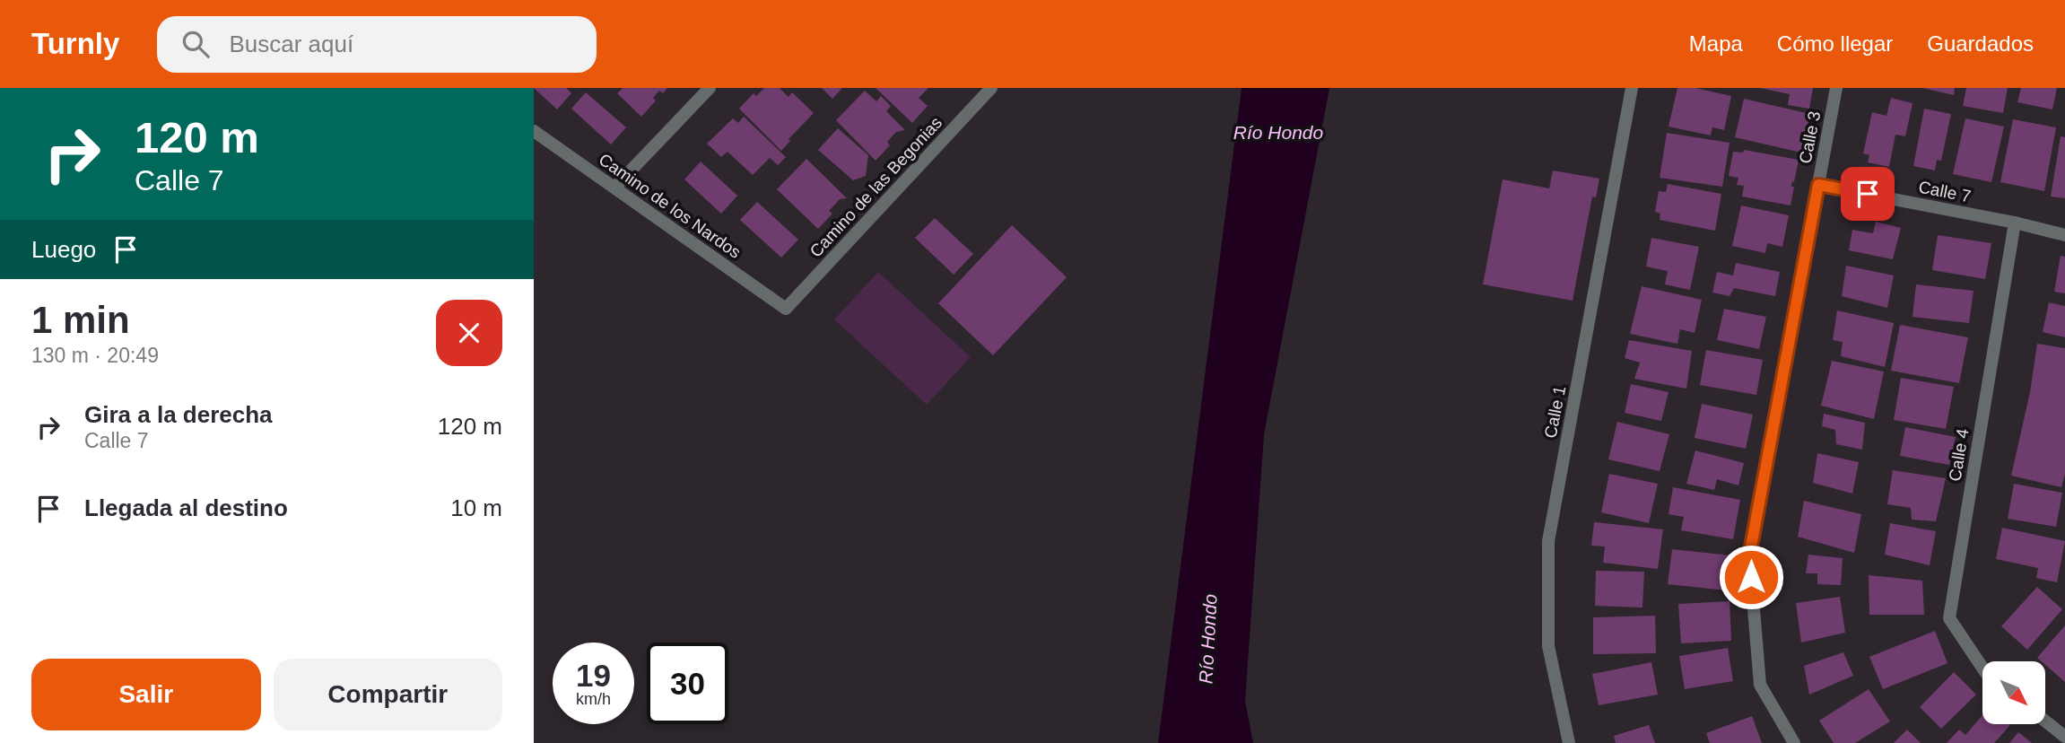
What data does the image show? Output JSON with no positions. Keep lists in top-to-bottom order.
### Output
{
  "streets": {
    "street": [
      "Calle 3",
      "Camino de las Begonias",
      "Calle 7",
      "Camino de los Nardos",
      "Calle 1",
      "Calle 4"
    ]
  },
  "crossings": [
    ["Calle 3", "Calle 7"],
    ["Camino de las Begonias", "Camino de los Nardos"],
    ["Calle 7", "Calle 4"]
  ],
  "water": ["Río Hondo"],
  "north": "bottom right",
  "page": {
    "header": "Turnly",
    "search": "Buscar aquí",
    "nav": ["Mapa", "Cómo llegar", "Guardados"],
    "turn": ["120 m", "Calle 7"],
    "then": "Luego",
    "heading": ["1 min", "130 m · 20:49"],
    "list": [
      {
        "name": "Gira a la derecha",
        "note": "Calle 7",
        "value": "120 m"
      },
      {
        "name": "Llegada al destino",
        "value": "10 m"
      }
    ],
    "speed": "19 km/h",
    "limit": "30",
    "buttons": ["Salir", "Compartir"]
  }
}
